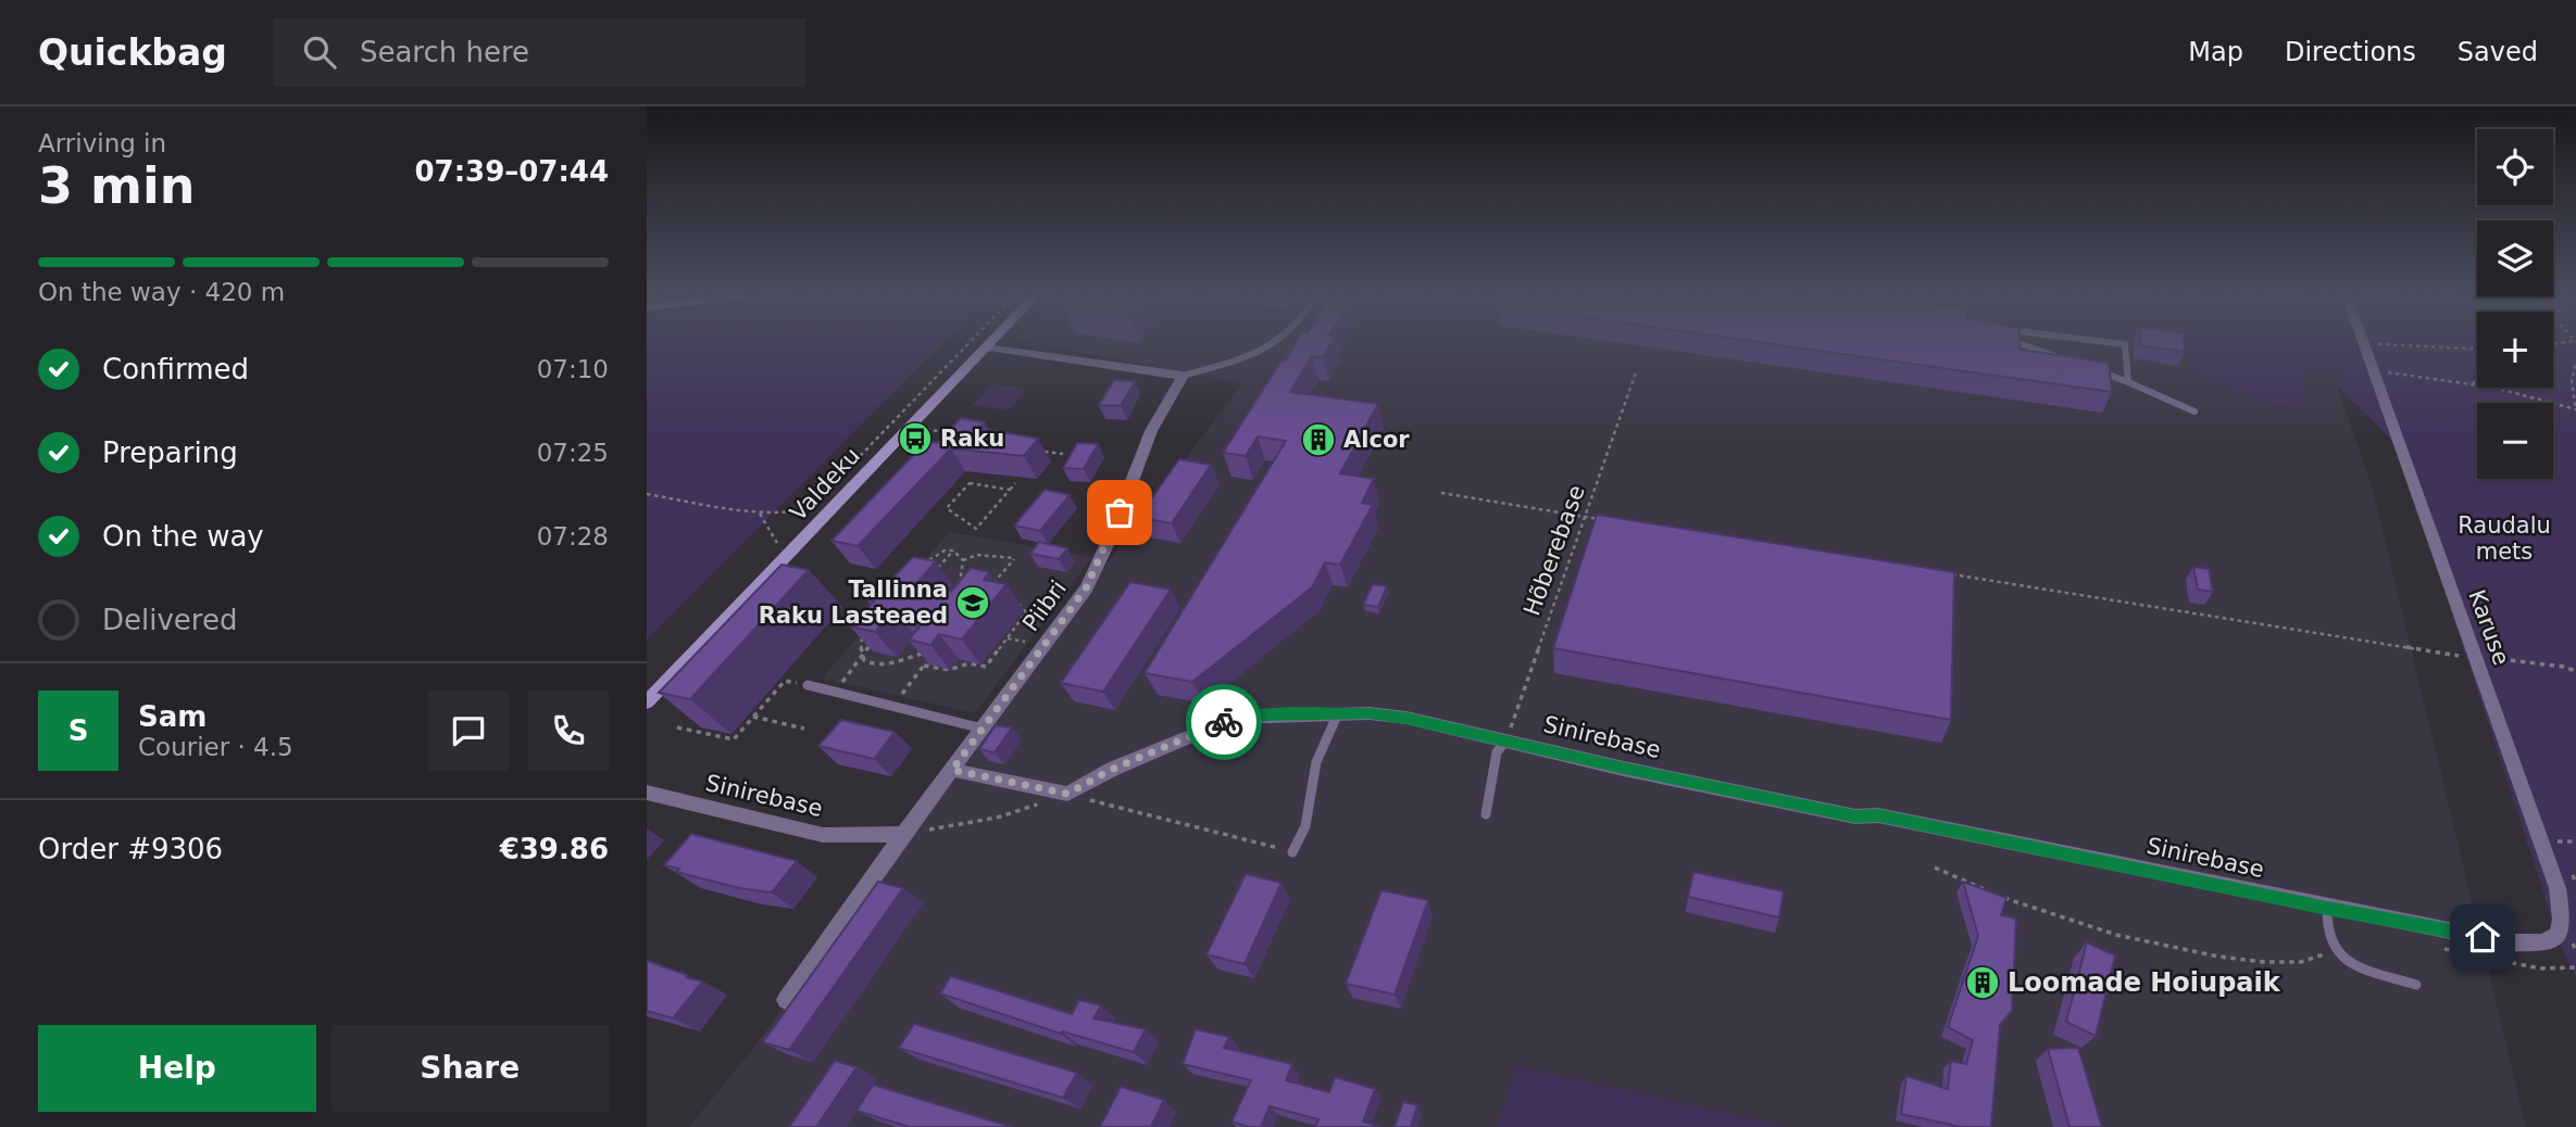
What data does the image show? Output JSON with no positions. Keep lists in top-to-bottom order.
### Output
{
  "streets": {
    "street": [
      "Valdeku",
      "Piibri",
      "Karuse",
      "Sinirebase"
    ],
    "path": ["Hõberebase"]
  },
  "crossings": [
    ["Hõberebase", "Sinirebase"],
    ["Piibri", "Sinirebase"],
    ["Karuse", "Sinirebase"]
  ],
  "parks": ["Raudalu mets"],
  "places": {
    "bus stop": ["Raku"],
    "building": ["Alcor", "Loomade Hoiupaik"],
    "school or university": ["Tallinna Raku Lasteaed"]
  },
  "page": {
    "header": "Quickbag",
    "search": "Search here",
    "nav": ["Map", "Directions", "Saved"],
    "heading": ["3 min", "Arriving in", "07:39–07:44"],
    "panel": [
      "Sam",
      "Courier · 4.5",
      "Order #9306",
      "€39.86"
    ],
    "map_buttons": ["+", "−"],
    "bar": "On the way · 420 m",
    "list": [
      ["Confirmed", "07:10"],
      ["Preparing", "07:25"],
      ["On the way", "07:28"],
      "Delivered"
    ],
    "round": "S",
    "buttons": ["Help", "Share"]
  }
}
